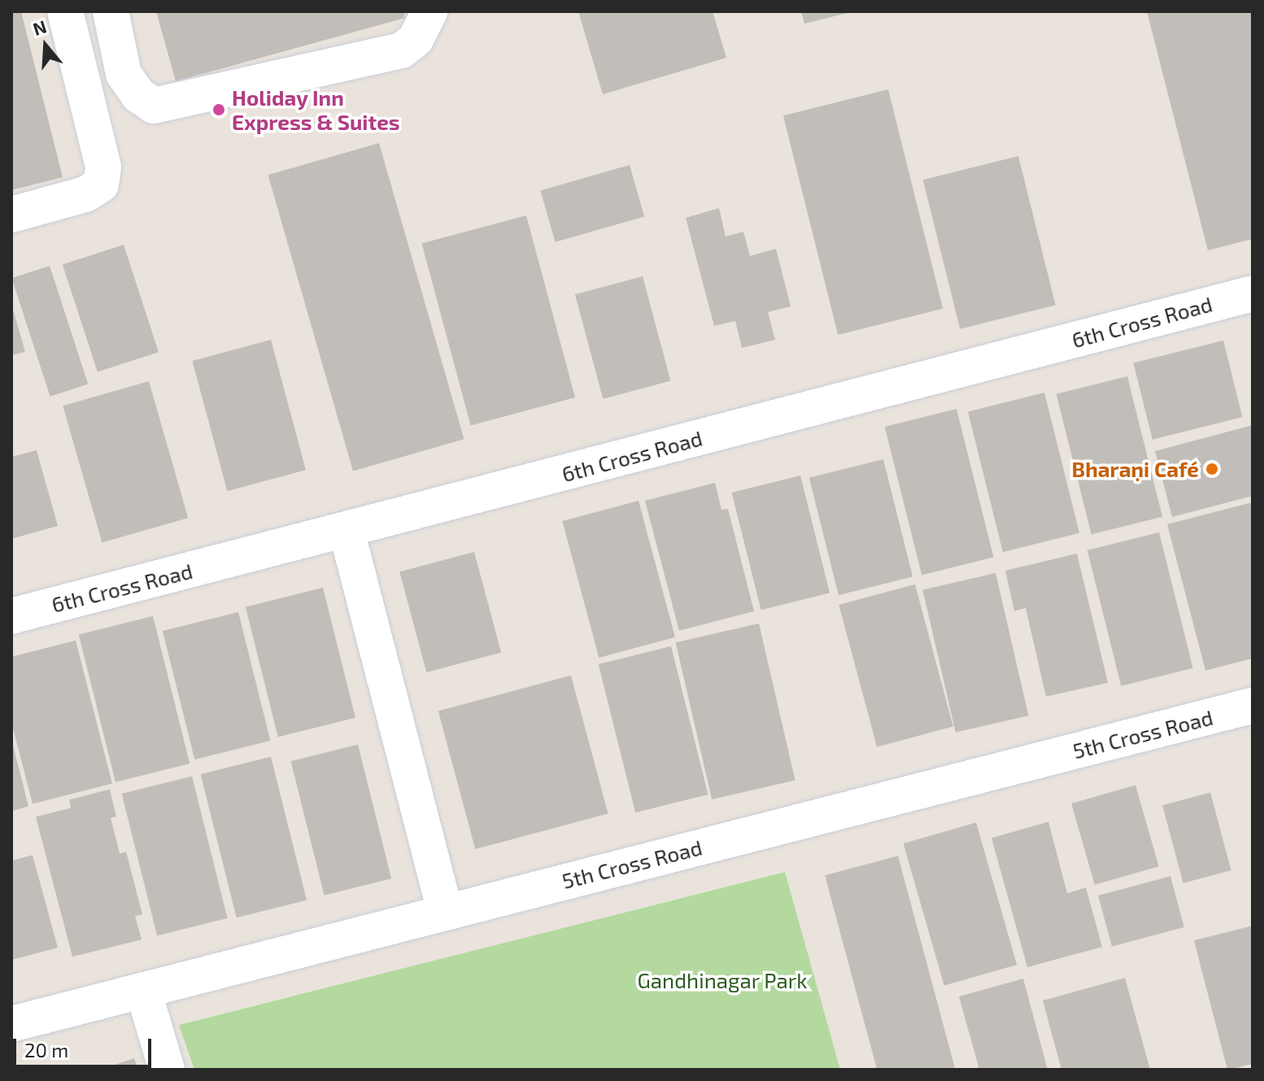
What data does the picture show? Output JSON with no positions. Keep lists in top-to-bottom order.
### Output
{
  "streets": {
    "street": ["6th Cross Road", "5th Cross Road"]
  },
  "parks": ["Gandhinagar Park"],
  "places": ["Holiday Inn Express & Suites", "Bharaṇi Café"],
  "scale_bar": "20 m",
  "north": "top"
}
